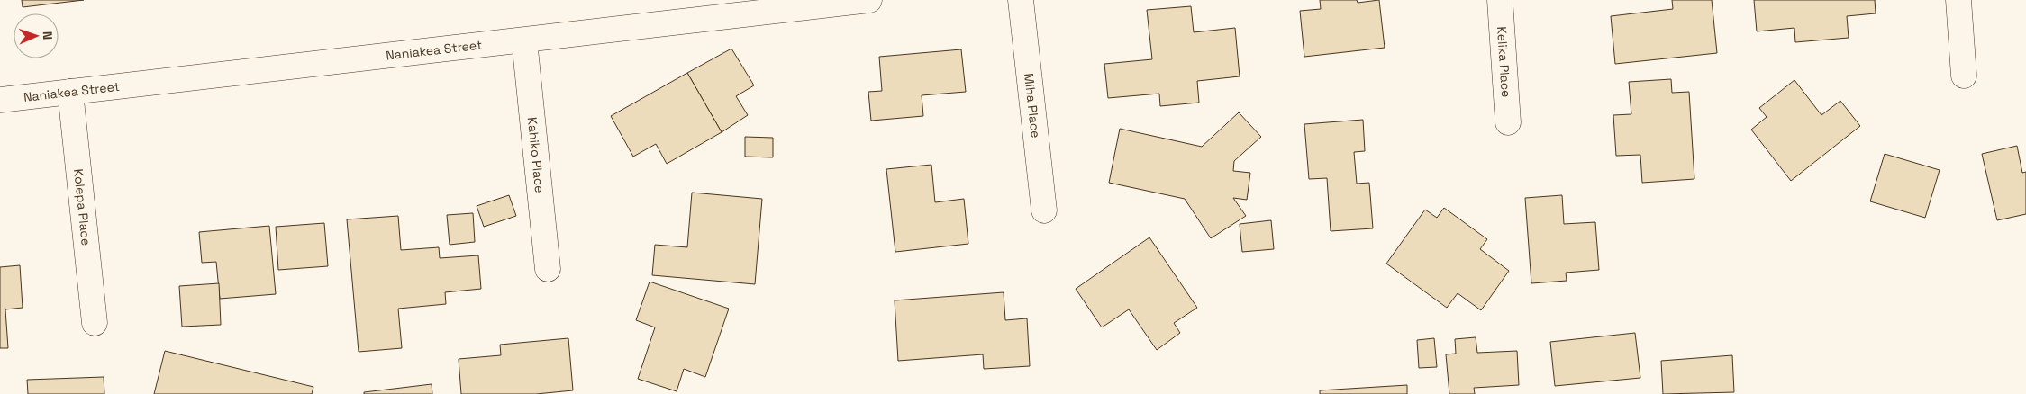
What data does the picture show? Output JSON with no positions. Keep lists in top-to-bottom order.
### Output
{
  "streets": {
    "street": [
      "Naniakea Street",
      "Kelika Place",
      "Miha Place",
      "Kahiko Place",
      "Kolepa Place"
    ]
  },
  "crossings": [
    ["Naniakea Street", "Kahiko Place"],
    ["Naniakea Street", "Kolepa Place"]
  ],
  "north": "right"
}
